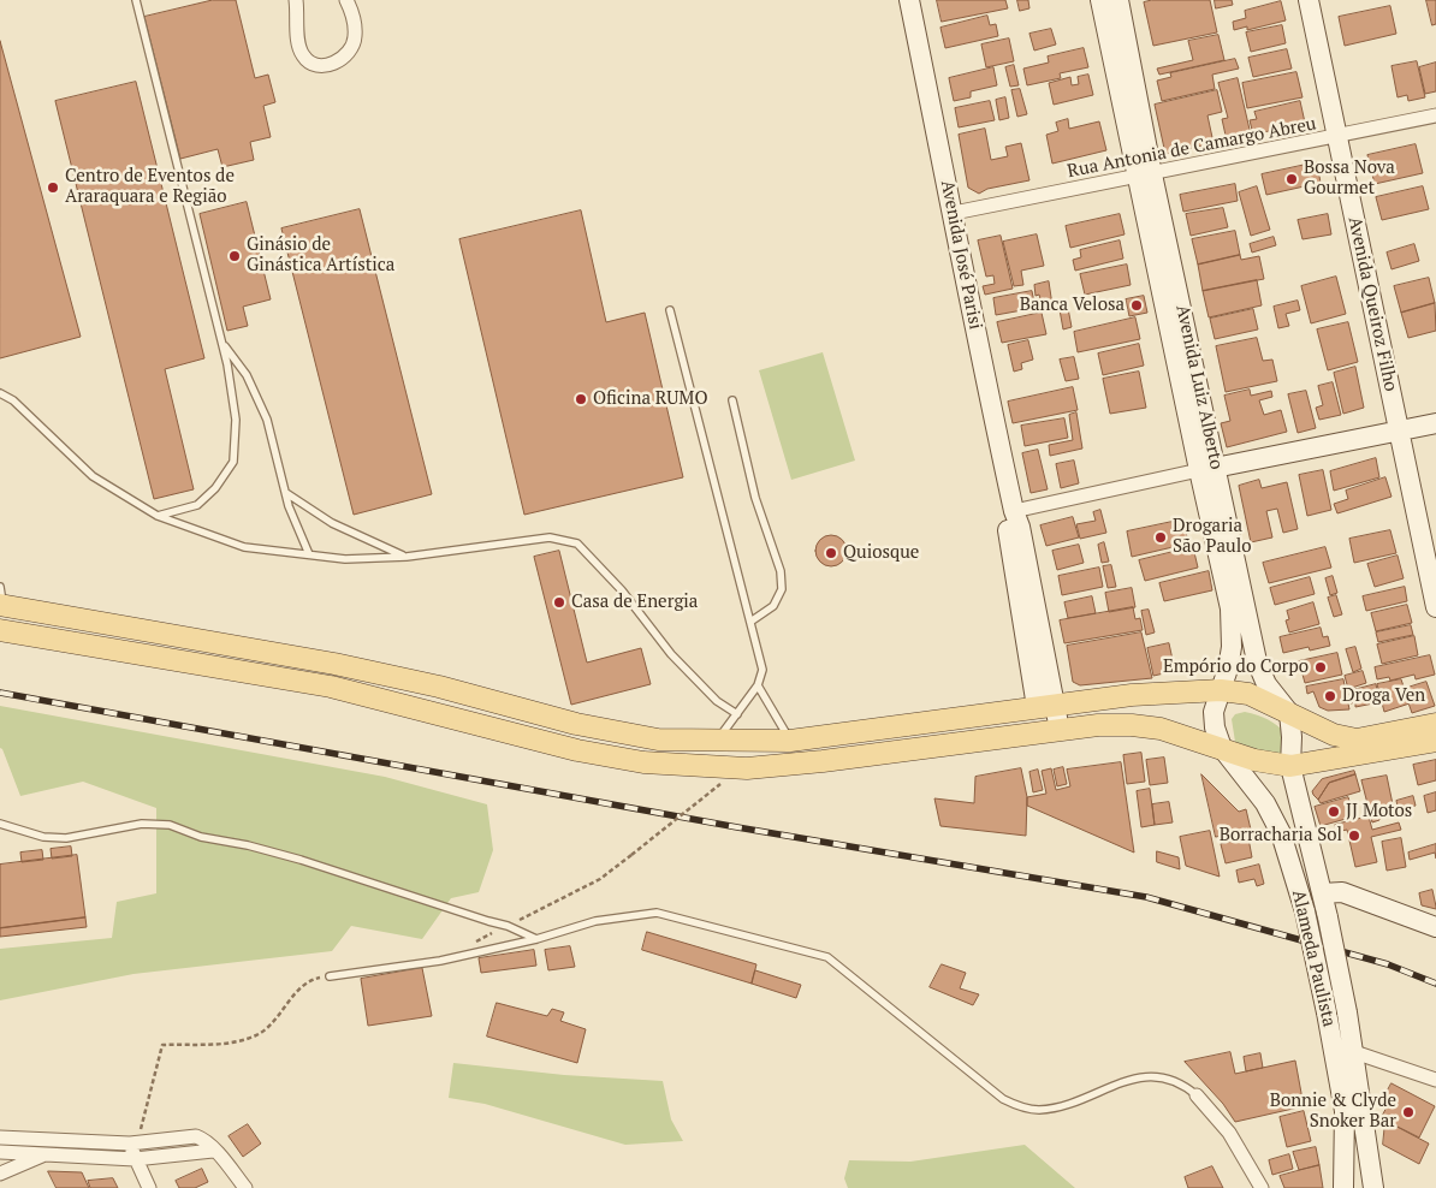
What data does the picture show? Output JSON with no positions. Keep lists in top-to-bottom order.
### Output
{
  "streets": {
    "main road": [
      "Avenida José Parisi",
      "Avenida Queiroz Filho",
      "Avenida Luiz Alberto",
      "Alameda Paulista"
    ],
    "street": ["Rua Antonia de Camargo Abreu"]
  },
  "crossings": [
    ["Rua Antonia de Camargo Abreu", "Avenida José Parisi"],
    ["Rua Antonia de Camargo Abreu", "Avenida Queiroz Filho"],
    ["Rua Antonia de Camargo Abreu", "Avenida Luiz Alberto"],
    ["Avenida Luiz Alberto", "Alameda Paulista"]
  ],
  "places": [
    "Bossa Nova Gourmet",
    "Centro de Eventos de Araraquara e Região",
    "Ginásio de Ginástica Artística",
    "Banca Velosa",
    "Oficina RUMO",
    "Drogaria São Paulo",
    "Quiosque",
    "Casa de Energia",
    "Empório do Corpo",
    "Droga Ven",
    "JJ Motos",
    "Borracharia Sol",
    "Bonnie & Clyde Snoker Bar"
  ]
}
